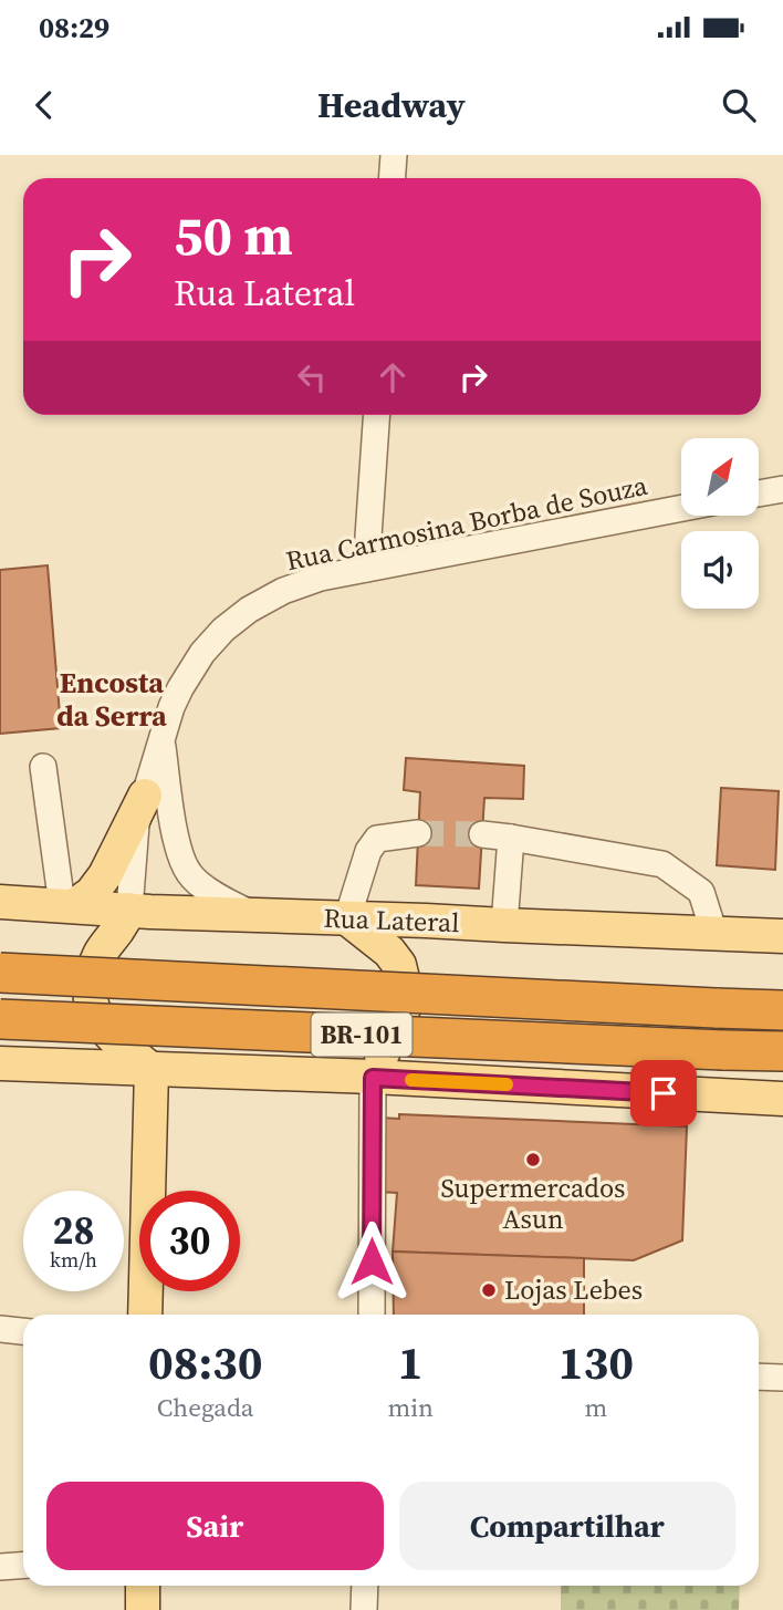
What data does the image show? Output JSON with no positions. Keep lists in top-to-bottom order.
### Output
{
  "streets": {
    "highway": ["BR-101"],
    "main road": ["Rua Lateral"],
    "street": ["Rua Carmosina Borba de Souza"]
  },
  "crossings": [
    ["Rua Carmosina Borba de Souza", "Rua Lateral"]
  ],
  "districts": ["Encosta da Serra"],
  "places": ["Supermercados Asun", "Lojas Lebes"],
  "north": "top right",
  "page": {
    "status": "08:29",
    "header": "Headway",
    "turn": ["50 m", "Rua Lateral"],
    "speed": "28 km/h",
    "limit": "30",
    "eta": [
      "08:30",
      "Chegada",
      "1",
      "min",
      "130",
      "m"
    ],
    "buttons": ["Sair", "Compartilhar"]
  }
}
